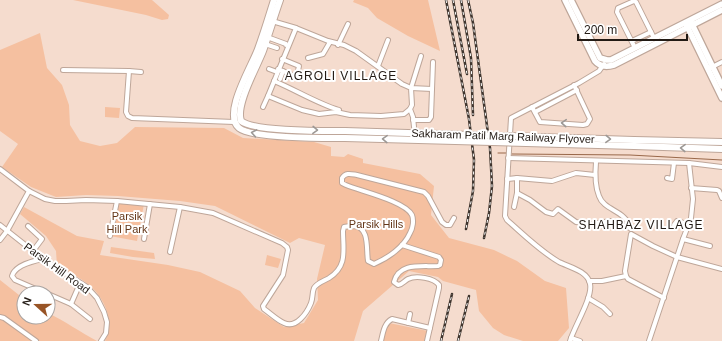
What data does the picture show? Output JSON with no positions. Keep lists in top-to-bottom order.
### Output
{
  "streets": {
    "main road": ["Sakharam Patil Marg Railway Flyover"],
    "street": ["Parsik Hill Road"]
  },
  "districts": ["AGROLI VILLAGE", "SHAHBAZ VILLAGE"],
  "parks": ["Parsik Hill Park", "Parsik Hills"],
  "scale_bar": "200 m",
  "north": "left"
}
